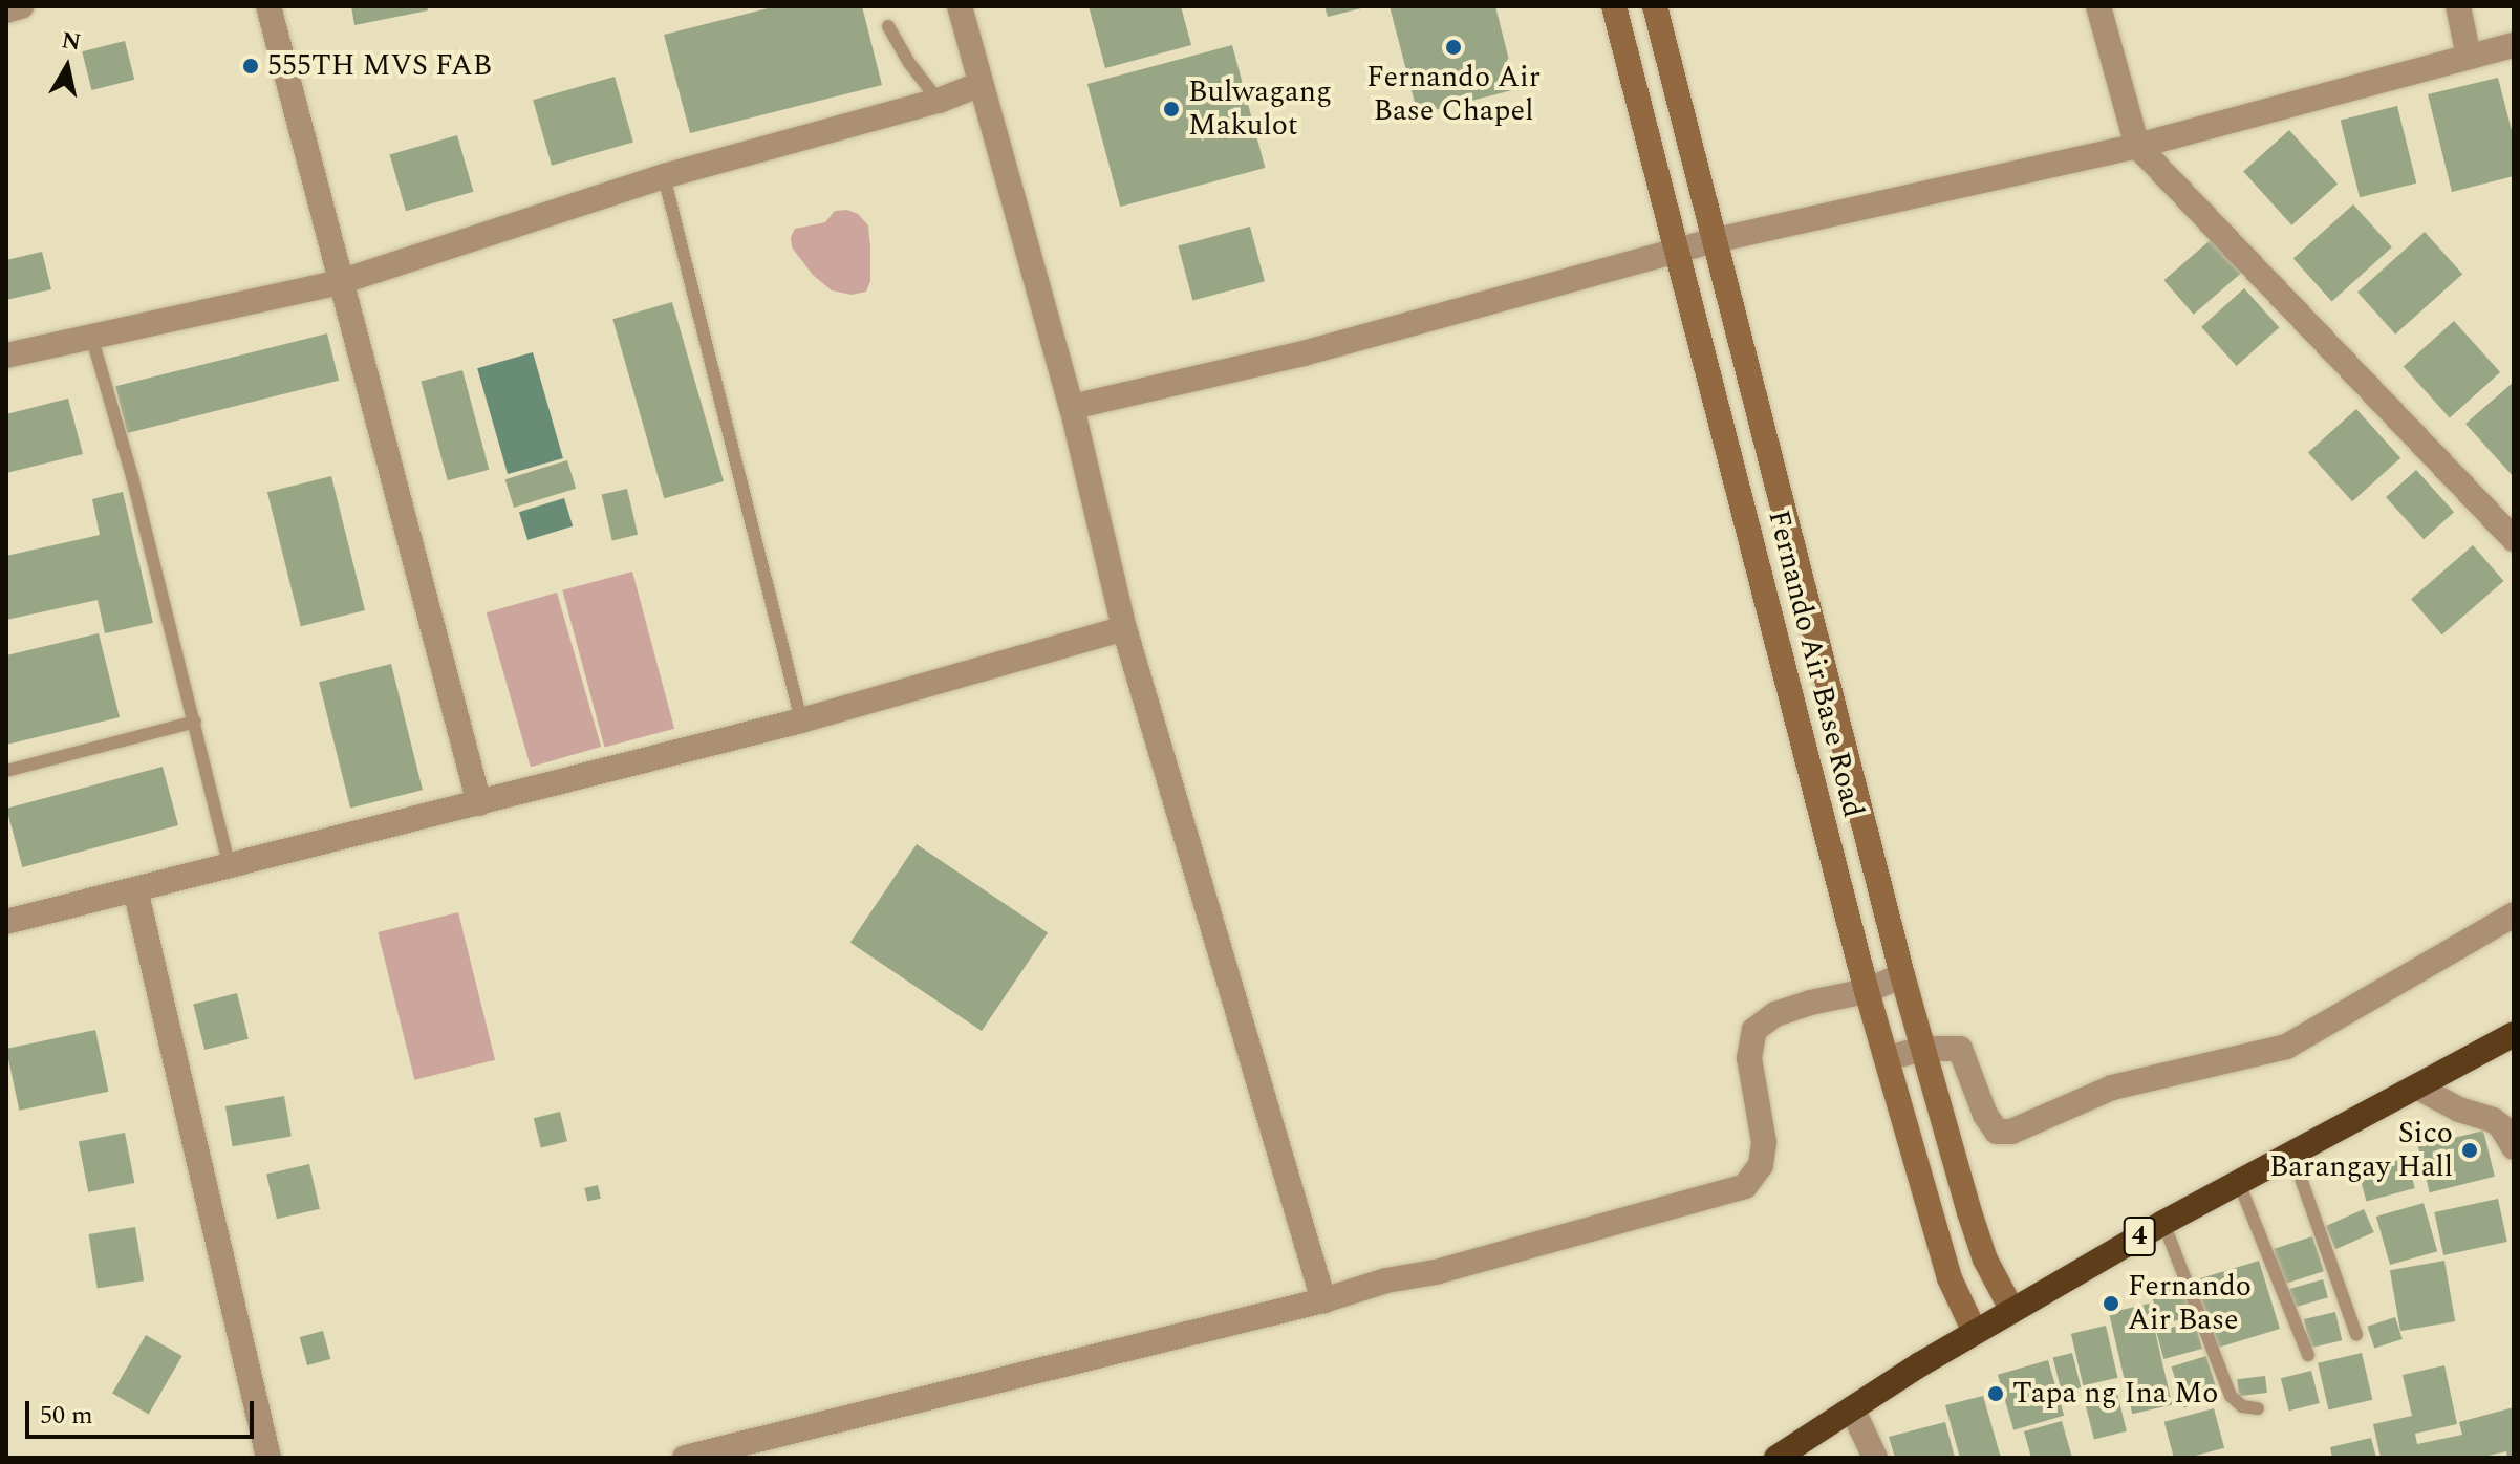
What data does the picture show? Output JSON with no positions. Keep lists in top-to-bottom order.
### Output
{
  "streets": {
    "highway": ["4"],
    "street": ["Fernando Air Base Road"]
  },
  "crossings": [
    ["Fernando Air Base Road", "4"]
  ],
  "places": [
    "Fernando Air Base Chapel",
    "555TH MVS FAB",
    "Bulwagang Makulot",
    "Sico Barangay Hall",
    "Fernando Air Base",
    "Tapa ng Ina Mo"
  ],
  "scale_bar": "50 m",
  "north": "top"
}
